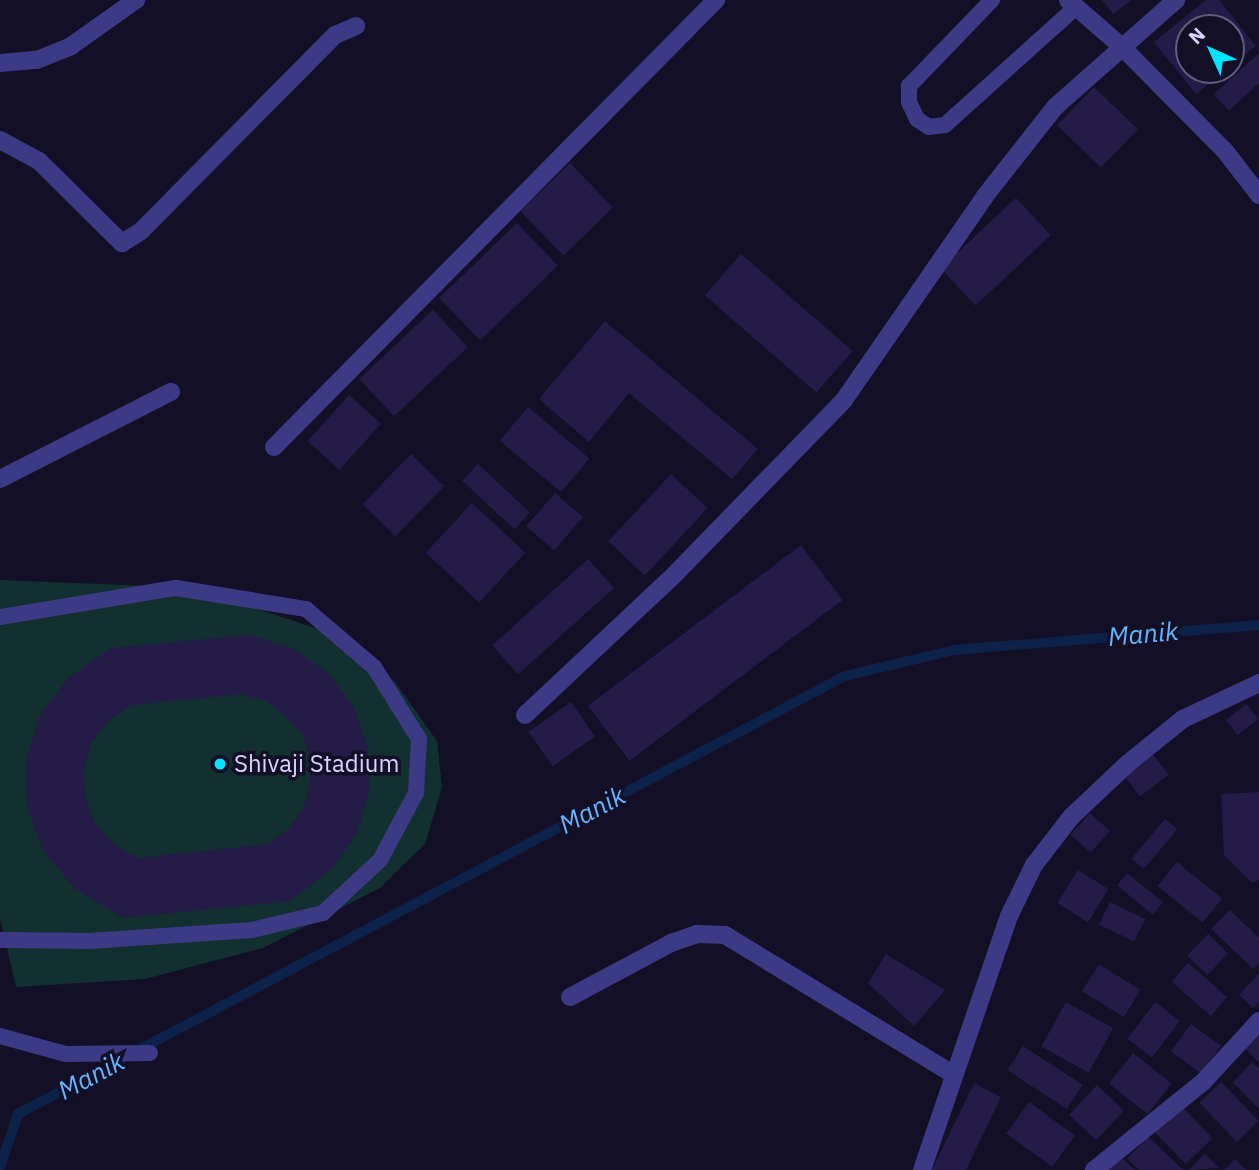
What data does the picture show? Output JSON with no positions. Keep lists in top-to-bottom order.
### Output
{
  "water": ["Manik"],
  "places": ["Shivaji Stadium"],
  "north": "top left"
}
